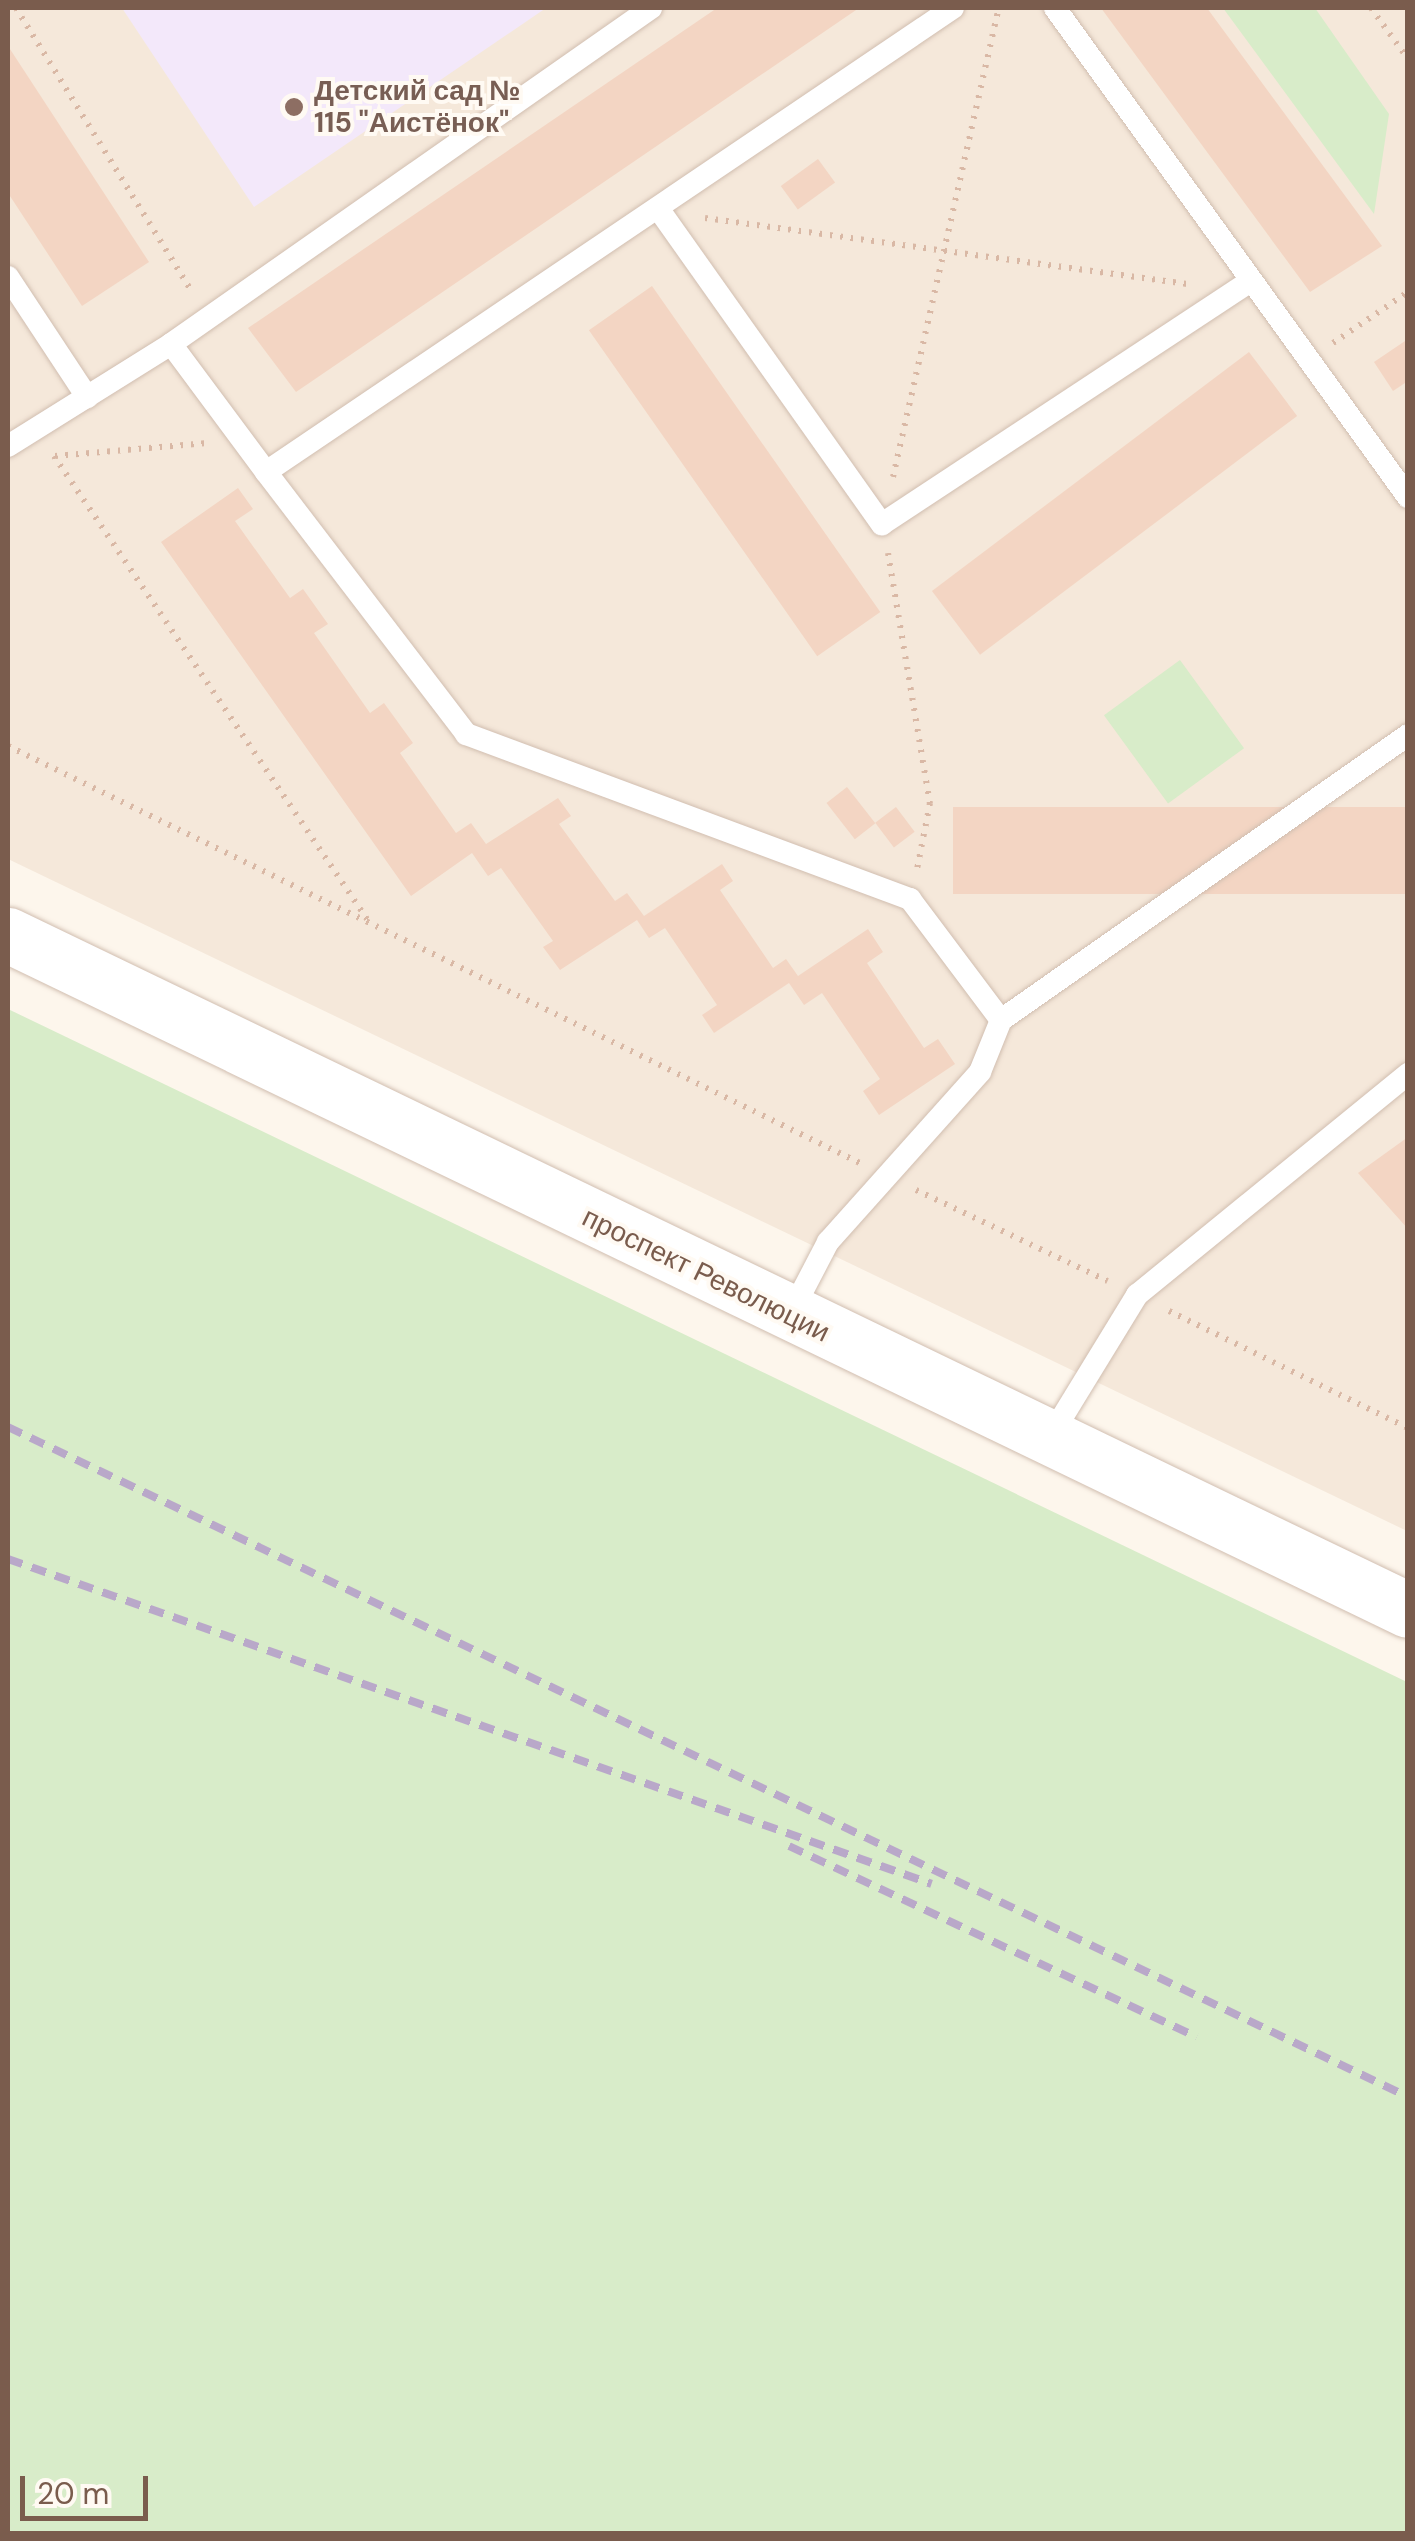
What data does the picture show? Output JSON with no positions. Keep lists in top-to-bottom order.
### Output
{
  "streets": {
    "main road": ["проспект Революции"]
  },
  "places": ["Детский сад № 115 \"Аистёнок\""],
  "scale_bar": "20 m"
}
